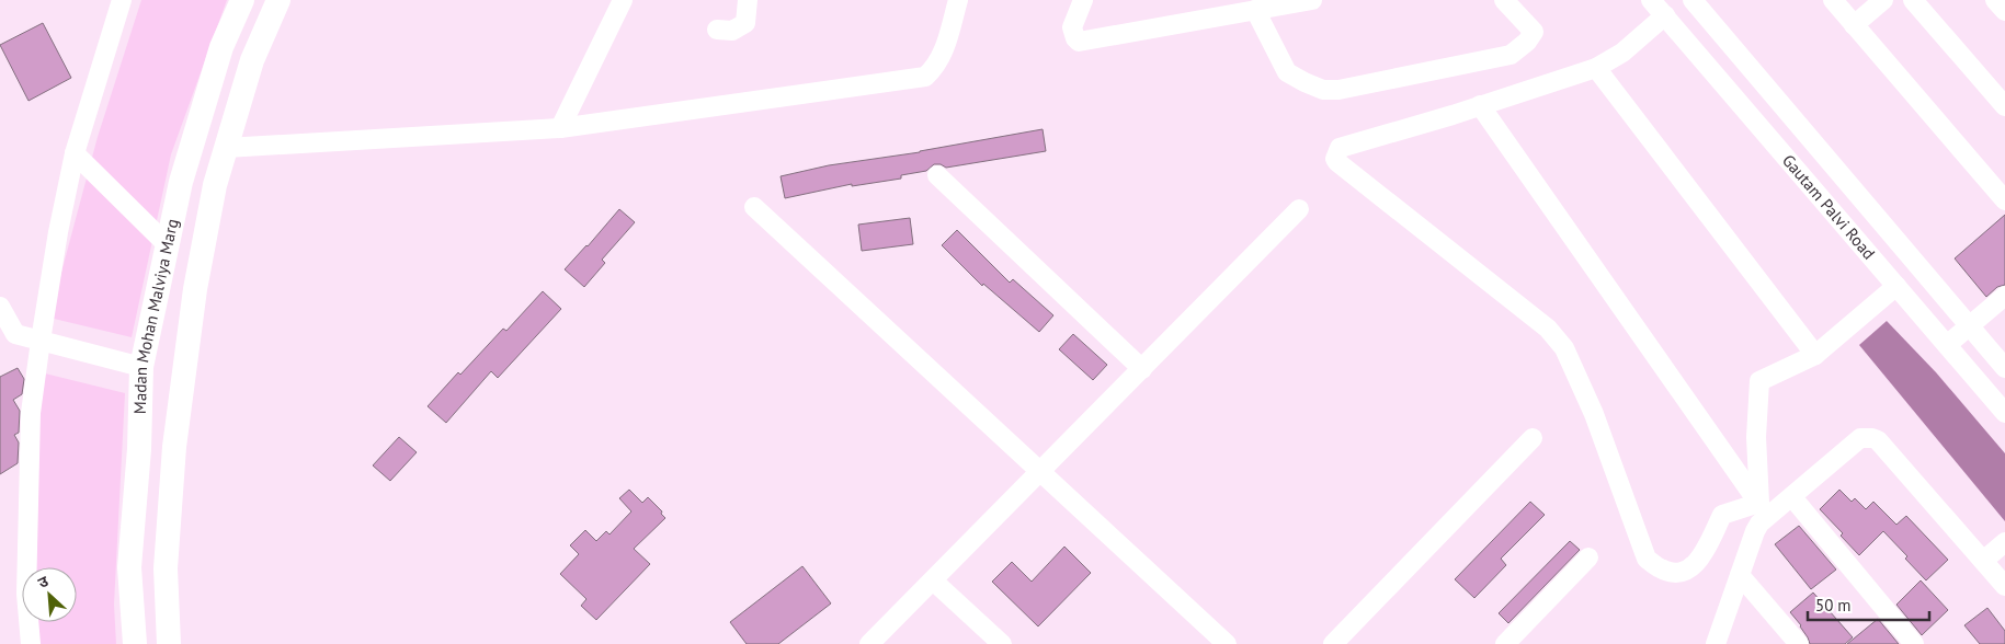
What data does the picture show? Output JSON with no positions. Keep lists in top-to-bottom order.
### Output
{
  "streets": {
    "main road": ["Madan Mohan Malviya Marg"],
    "street": ["Gautam Palvi Road"]
  },
  "scale_bar": "50 m",
  "north": "top left"
}
